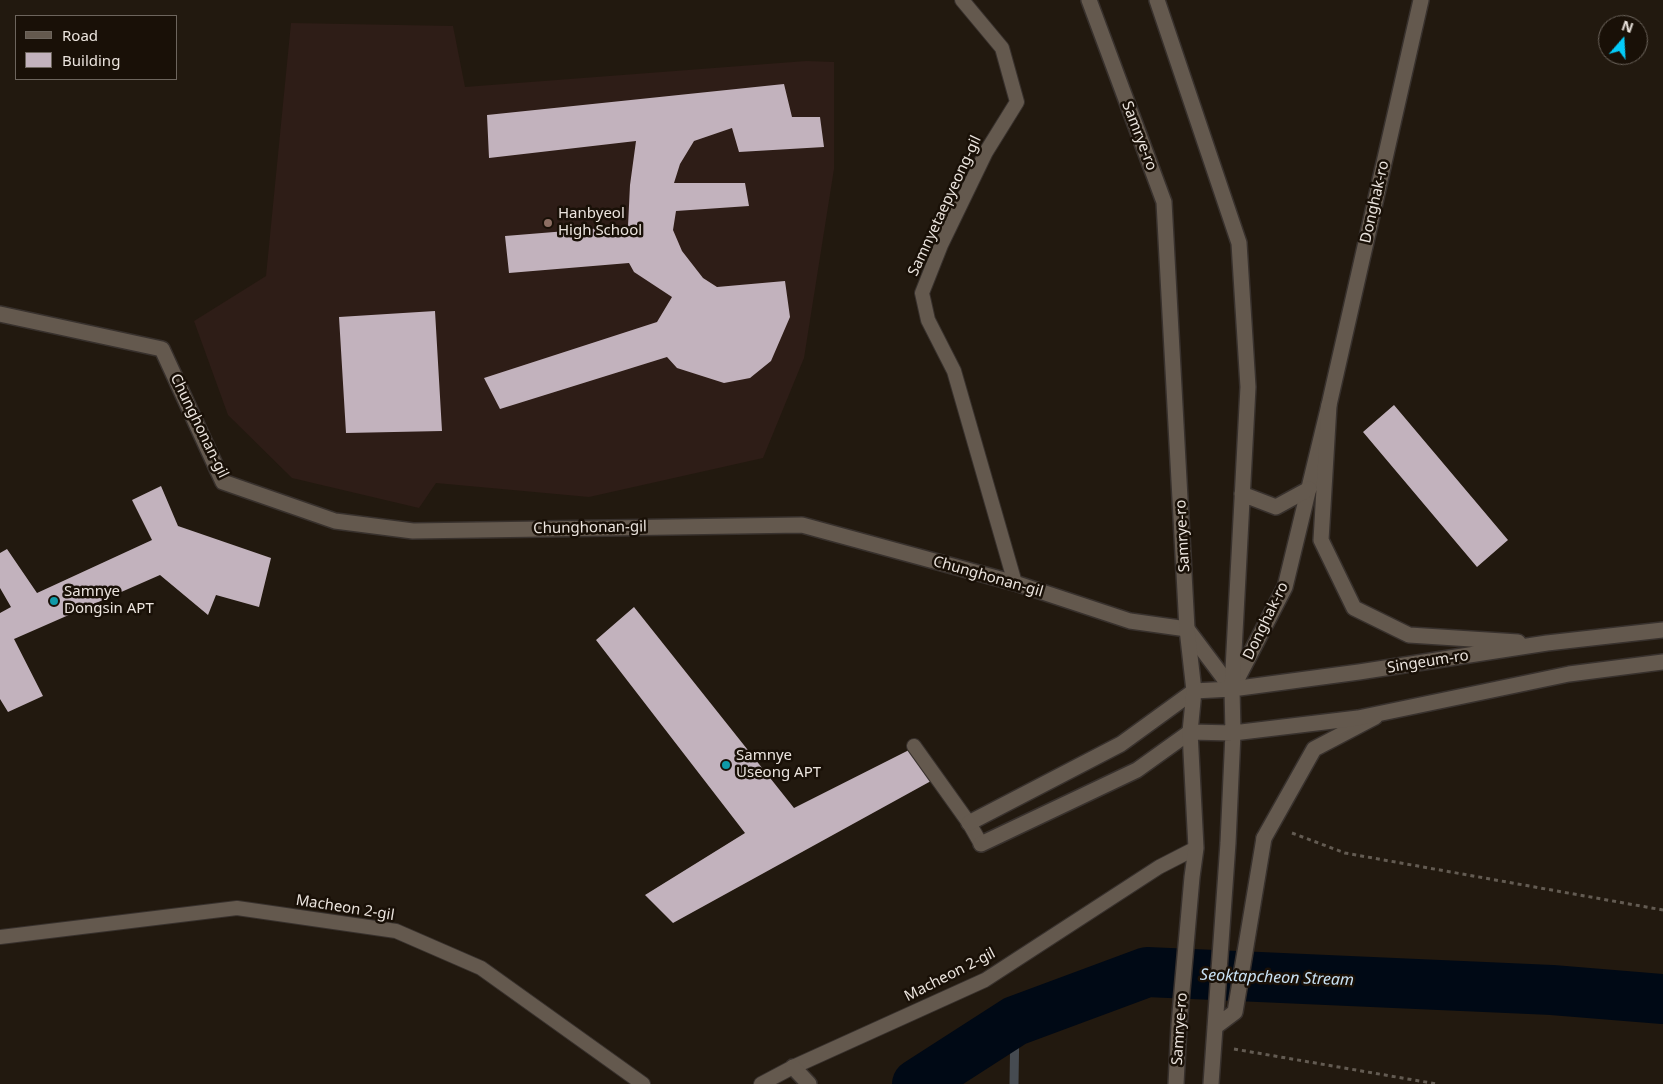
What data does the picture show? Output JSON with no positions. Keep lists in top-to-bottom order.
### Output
{
  "streets": {
    "street": [
      "Samrye-ro",
      "Donghak-ro",
      "Chunghonan-gil",
      "Singeum-ro"
    ],
    "lane": ["Samnyetaepyeong-gil", "Macheon 2-gil"]
  },
  "crossings": [
    ["Samrye-ro", "Chunghonan-gil"],
    ["Samrye-ro", "Singeum-ro"],
    ["Samrye-ro", "Macheon 2-gil"],
    ["Donghak-ro", "Singeum-ro"],
    ["Samnyetaepyeong-gil", "Chunghonan-gil"]
  ],
  "water": ["Seoktapcheon Stream"],
  "places": ["Hanbyeol High School", "Samnye Dongsin APT", "Samnye Useong APT"],
  "legend": ["Road", "Building"],
  "north": "top"
}
